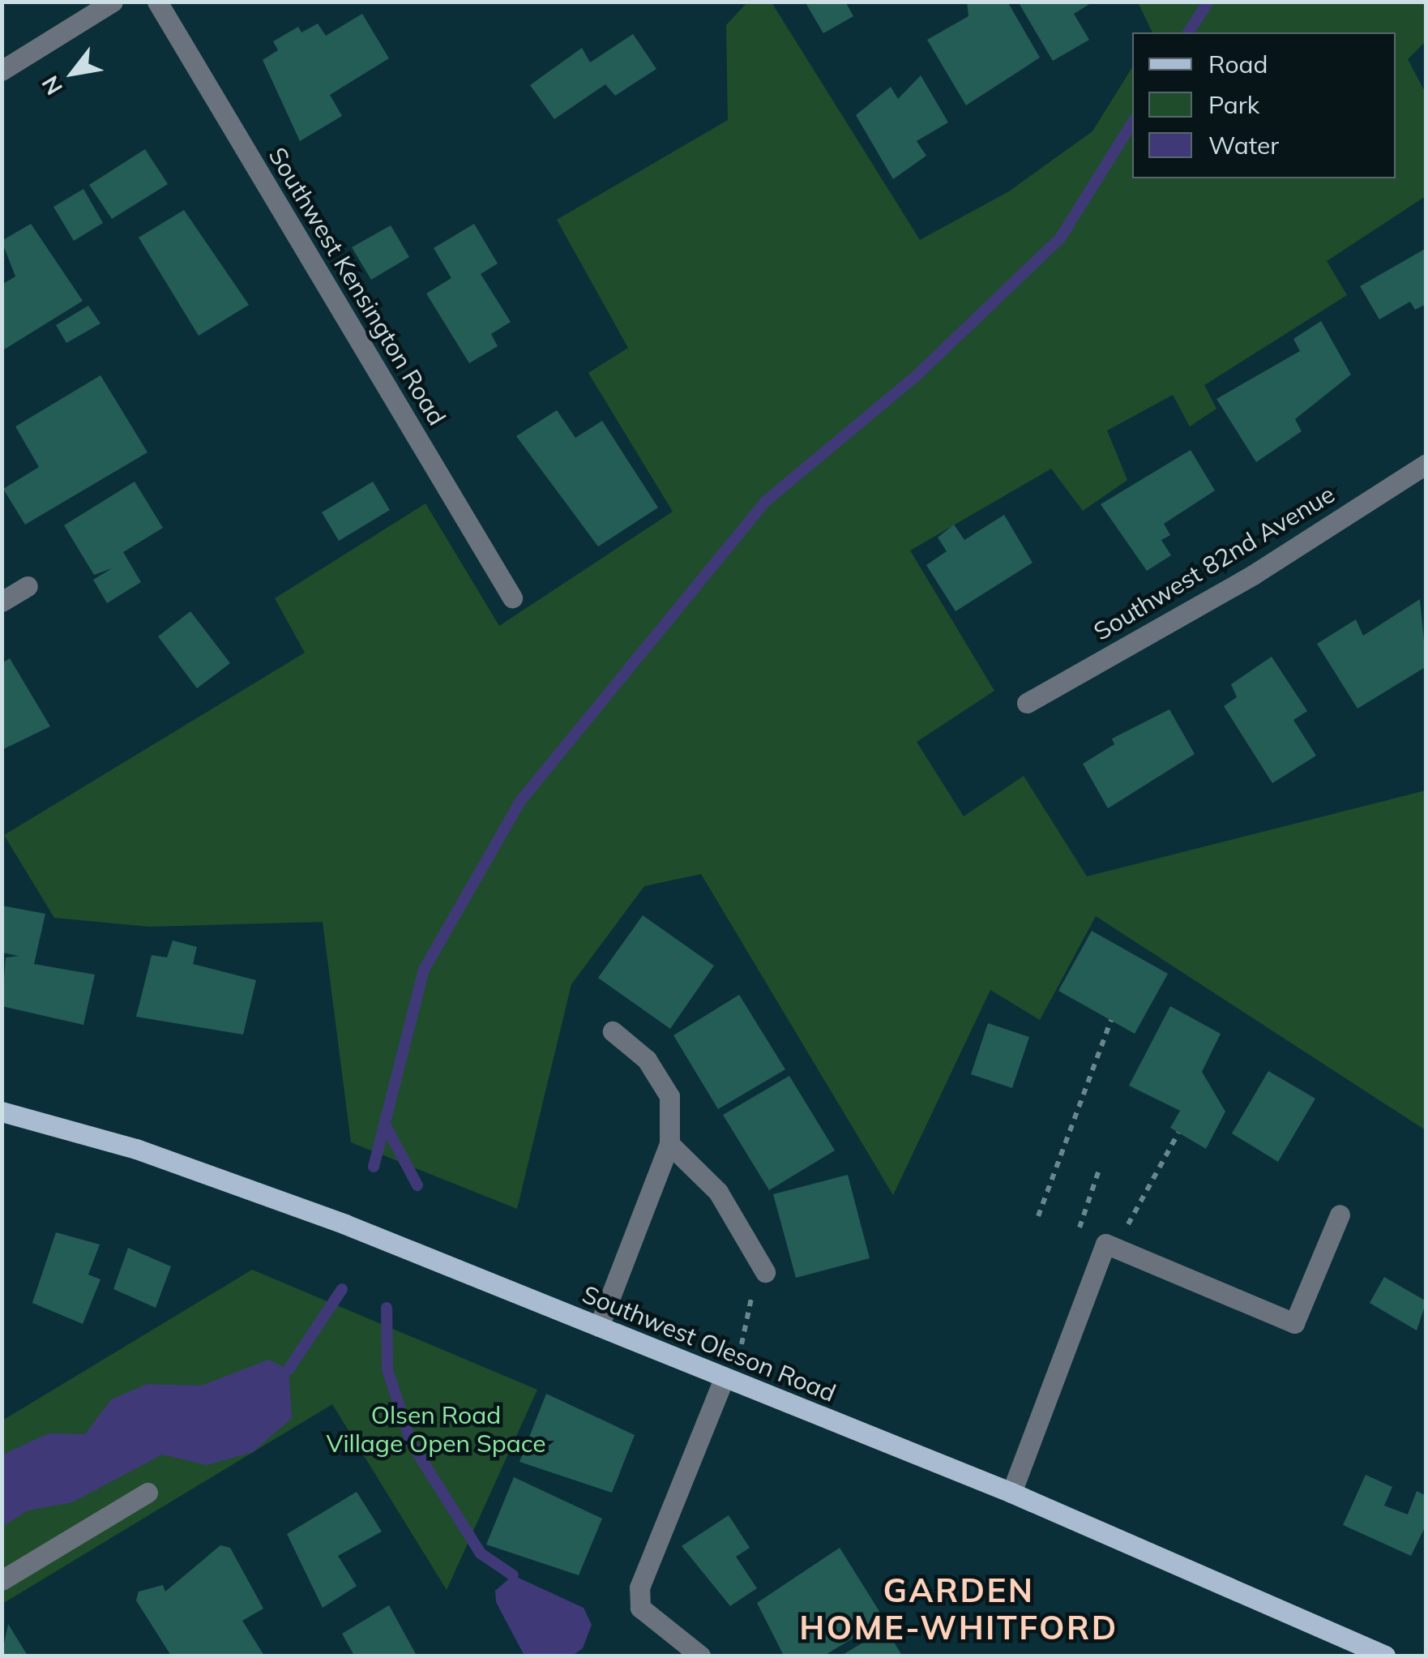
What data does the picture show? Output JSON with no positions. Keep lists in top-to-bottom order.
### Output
{
  "streets": {
    "main road": ["Southwest Oleson Road"],
    "street": ["Southwest Kensington Road", "Southwest 82nd Avenue"]
  },
  "districts": ["GARDEN HOME-WHITFORD"],
  "parks": ["Olsen Road Village Open Space"],
  "legend": ["Road", "Park", "Water"],
  "north": "bottom left"
}
